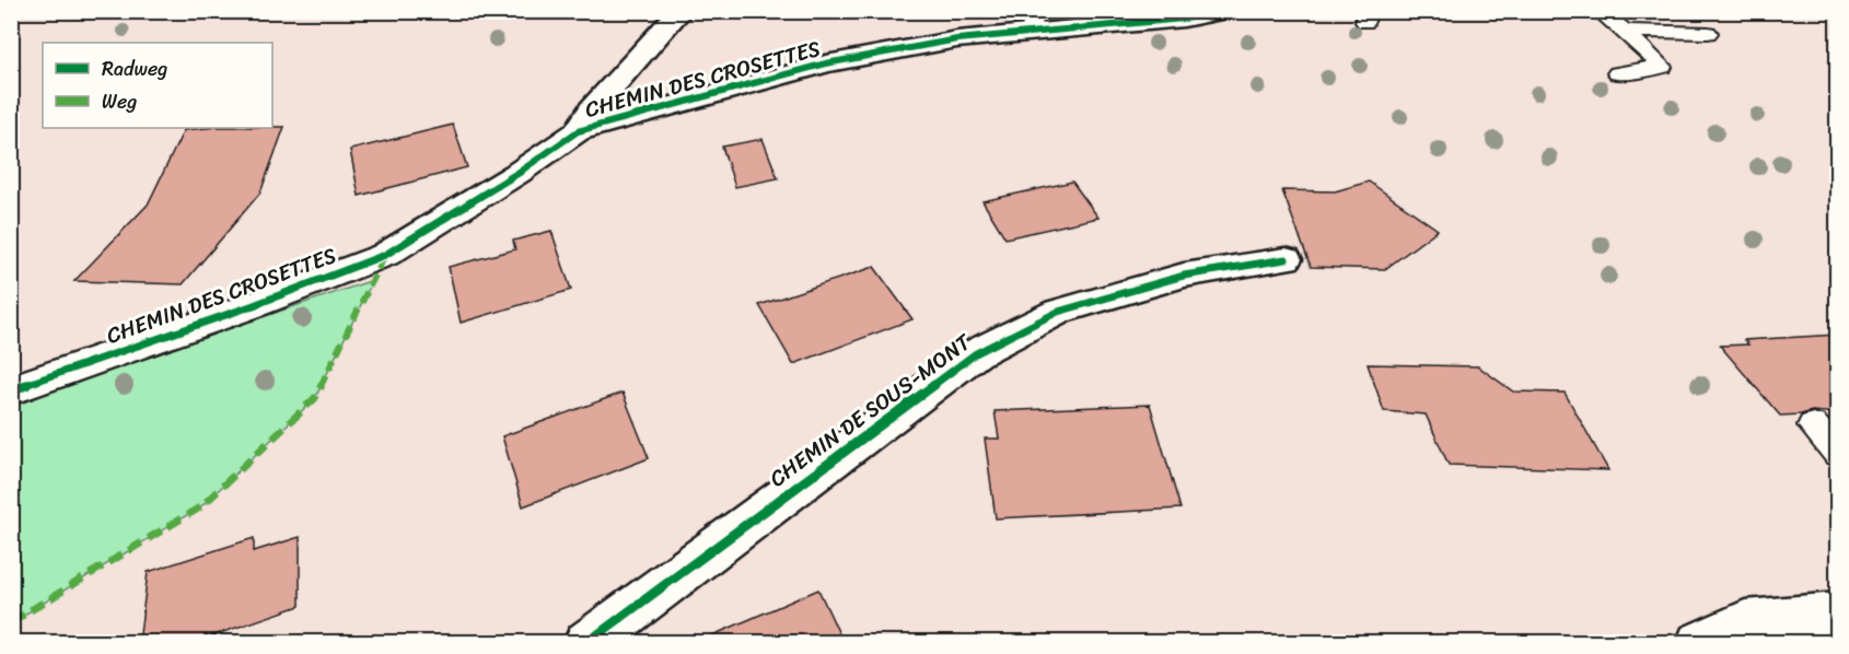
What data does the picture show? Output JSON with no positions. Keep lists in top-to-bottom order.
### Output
{
  "streets": {
    "street": ["CHEMIN DES CROSETTES", "CHEMIN DE SOUS-MONT"]
  },
  "legend": ["Radweg", "Weg"]
}
